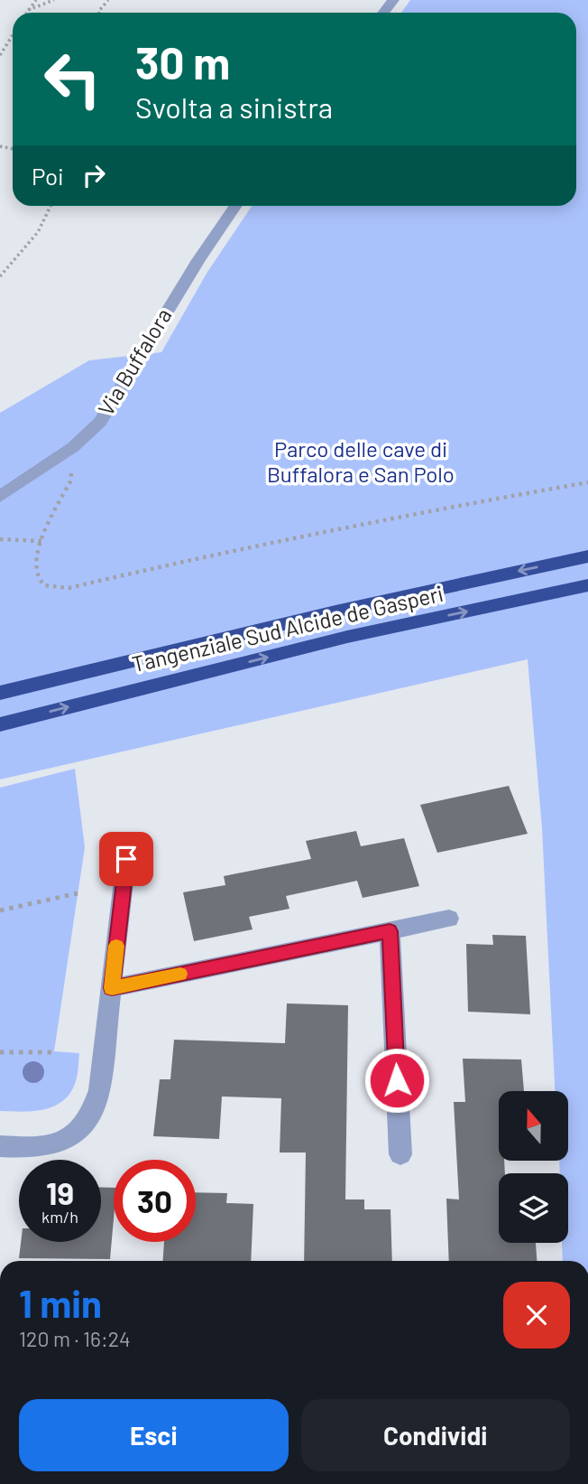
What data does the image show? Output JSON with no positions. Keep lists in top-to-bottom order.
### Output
{
  "streets": {
    "highway": ["Tangenziale Sud Alcide de Gasperi"],
    "street": ["Via Buffalora"]
  },
  "parks": ["Parco delle cave di Buffalora e San Polo"],
  "north": "top",
  "page": {
    "turn": ["30 m", "Svolta a sinistra"],
    "then": "Poi",
    "speed": "19 km/h",
    "limit": "30",
    "heading": ["1 min", "120 m · 16:24"],
    "buttons": ["Esci", "Condividi"]
  }
}
